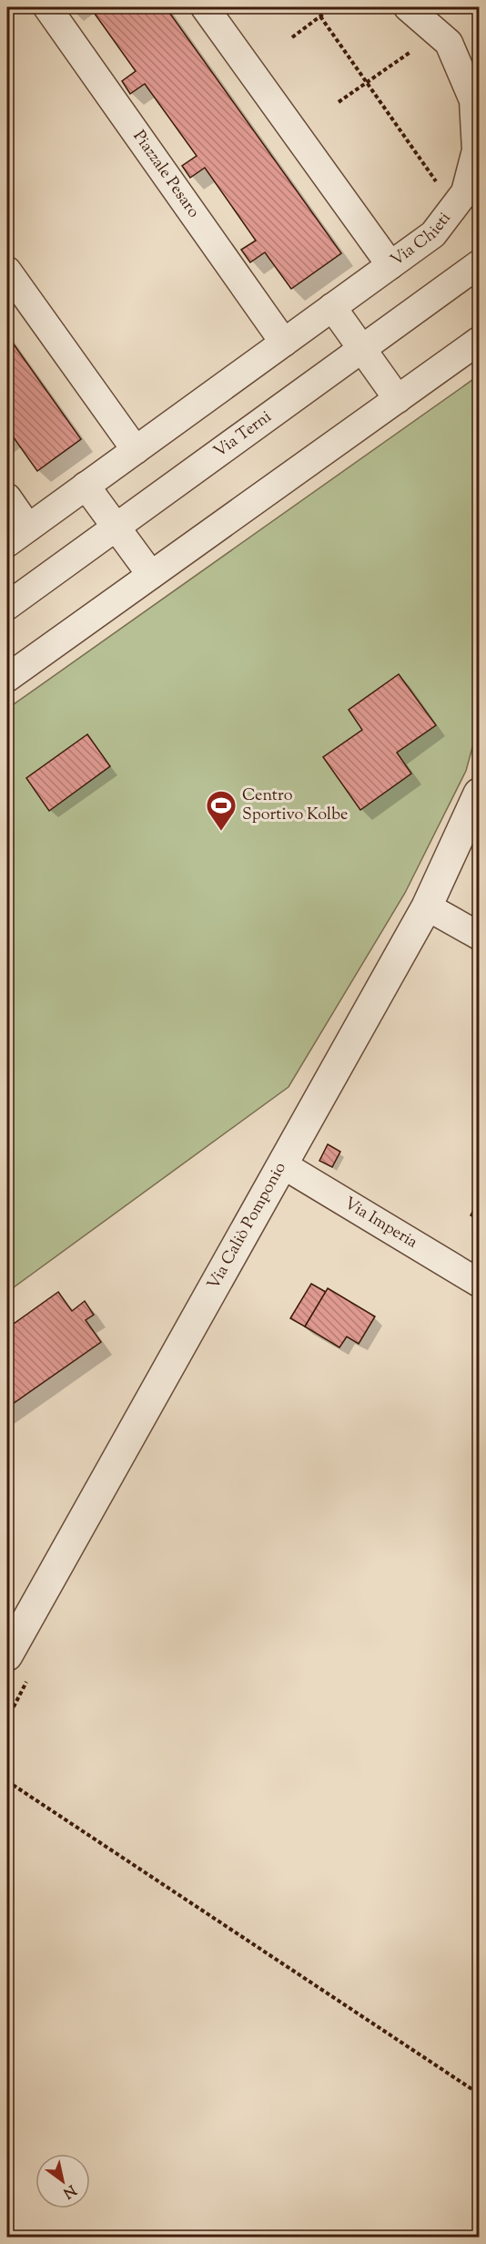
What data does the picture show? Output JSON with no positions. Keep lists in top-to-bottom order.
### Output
{
  "streets": {
    "street": [
      "Piazzale Pesaro",
      "Via Chieti",
      "Via Terni",
      "Via Imperia",
      "Via Caliò Pomponio"
    ]
  },
  "crossings": [
    ["Piazzale Pesaro", "Via Chieti"],
    ["Via Imperia", "Via Caliò Pomponio"]
  ],
  "places": {
    "sports": ["Centro Sportivo Kolbe"]
  },
  "north": "bottom right"
}
